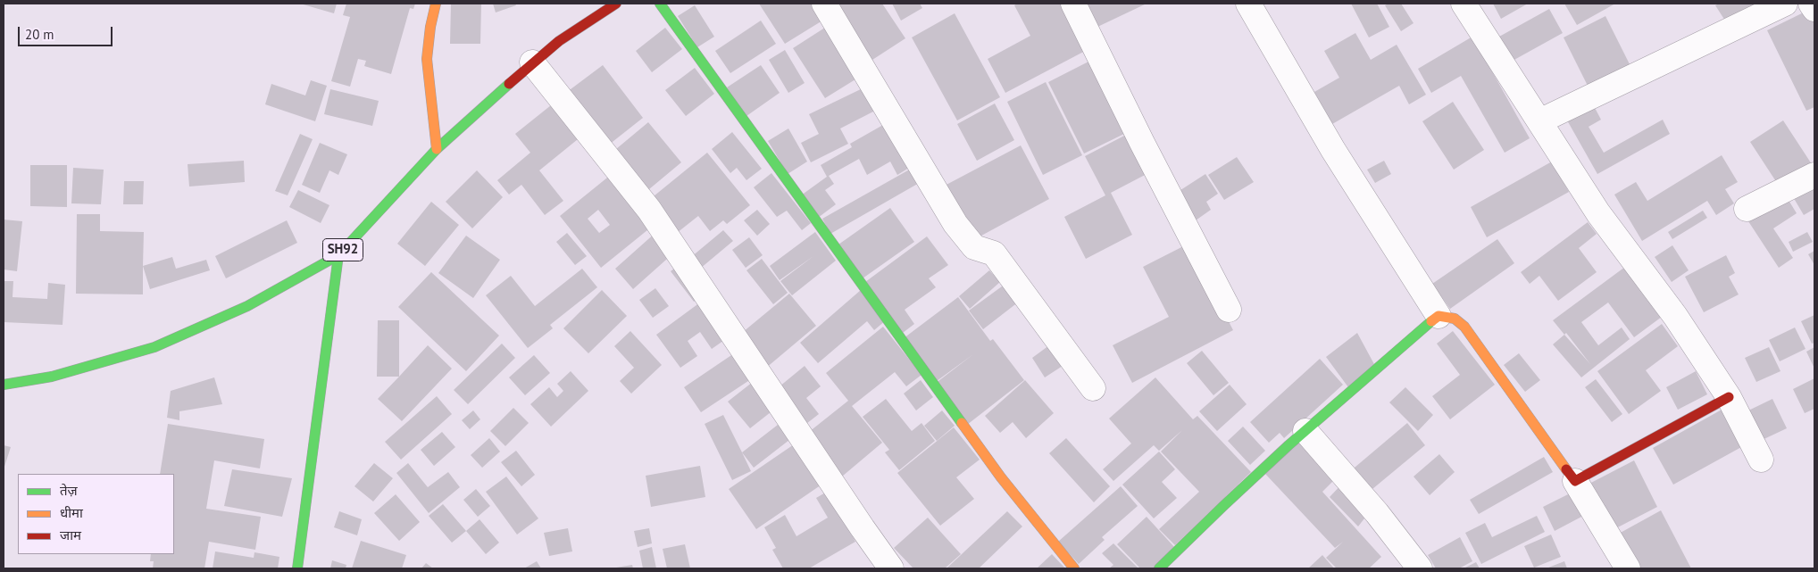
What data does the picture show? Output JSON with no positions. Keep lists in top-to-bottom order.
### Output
{
  "streets": {
    "street": ["SH92"]
  },
  "legend": ["तेज़", "धीमा", "जाम"],
  "scale_bar": "20 m"
}
